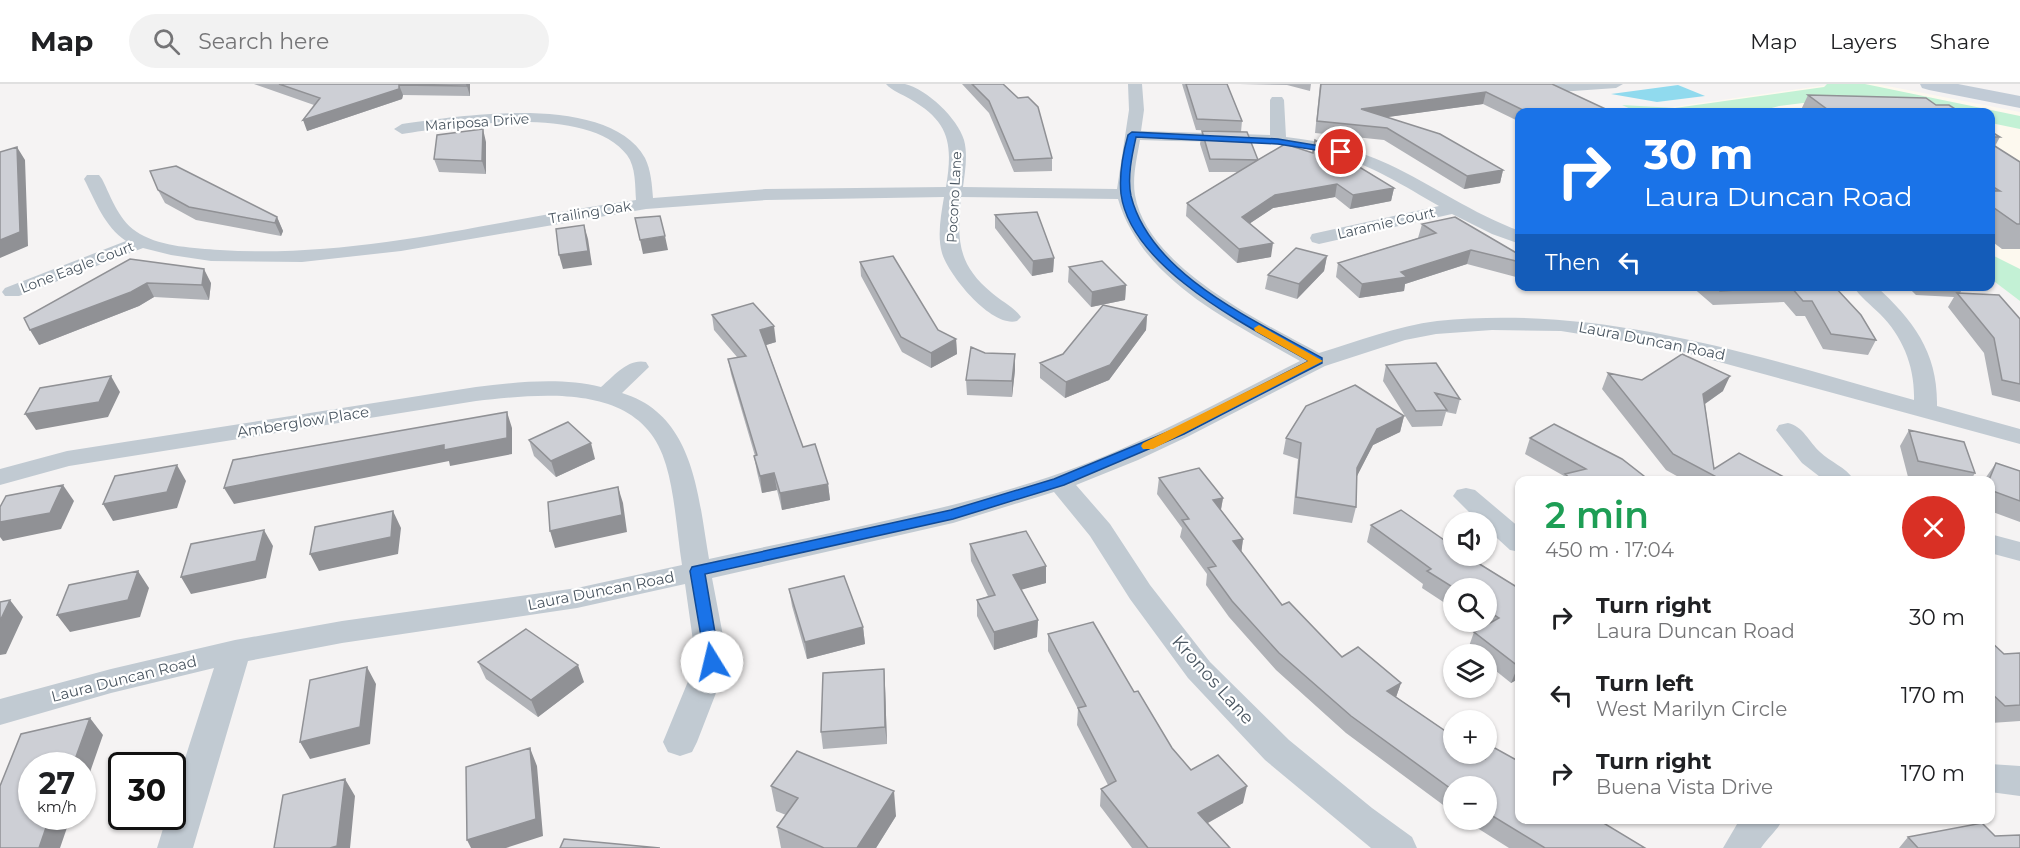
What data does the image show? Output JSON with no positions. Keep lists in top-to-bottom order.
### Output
{
  "streets": {
    "street": [
      "Mariposa Drive",
      "Pocono Lane",
      "Trailing Oak",
      "Laramie Court",
      "Lone Eagle Court",
      "Laura Duncan Road",
      "Amberglow Place",
      "Kronos Lane"
    ]
  },
  "crossings": [
    ["Mariposa Drive", "Trailing Oak"],
    ["Pocono Lane", "Trailing Oak"],
    ["Trailing Oak", "Lone Eagle Court"],
    ["Laura Duncan Road", "Amberglow Place"],
    ["Laura Duncan Road", "Kronos Lane"]
  ],
  "page": {
    "header": "Map",
    "search": "Search here",
    "nav": ["Map", "Layers", "Share"],
    "turn": ["30 m", "Laura Duncan Road"],
    "then": "Then",
    "heading": ["2 min", "450 m · 17:04"],
    "map_buttons": ["+", "−"],
    "list": [
      {
        "name": "Turn right",
        "note": "Laura Duncan Road",
        "value": "30 m"
      },
      {
        "name": "Turn left",
        "note": "West Marilyn Circle",
        "value": "170 m"
      },
      {
        "name": "Turn right",
        "note": "Buena Vista Drive",
        "value": "170 m"
      }
    ],
    "speed": "27 km/h",
    "limit": "30"
  }
}
